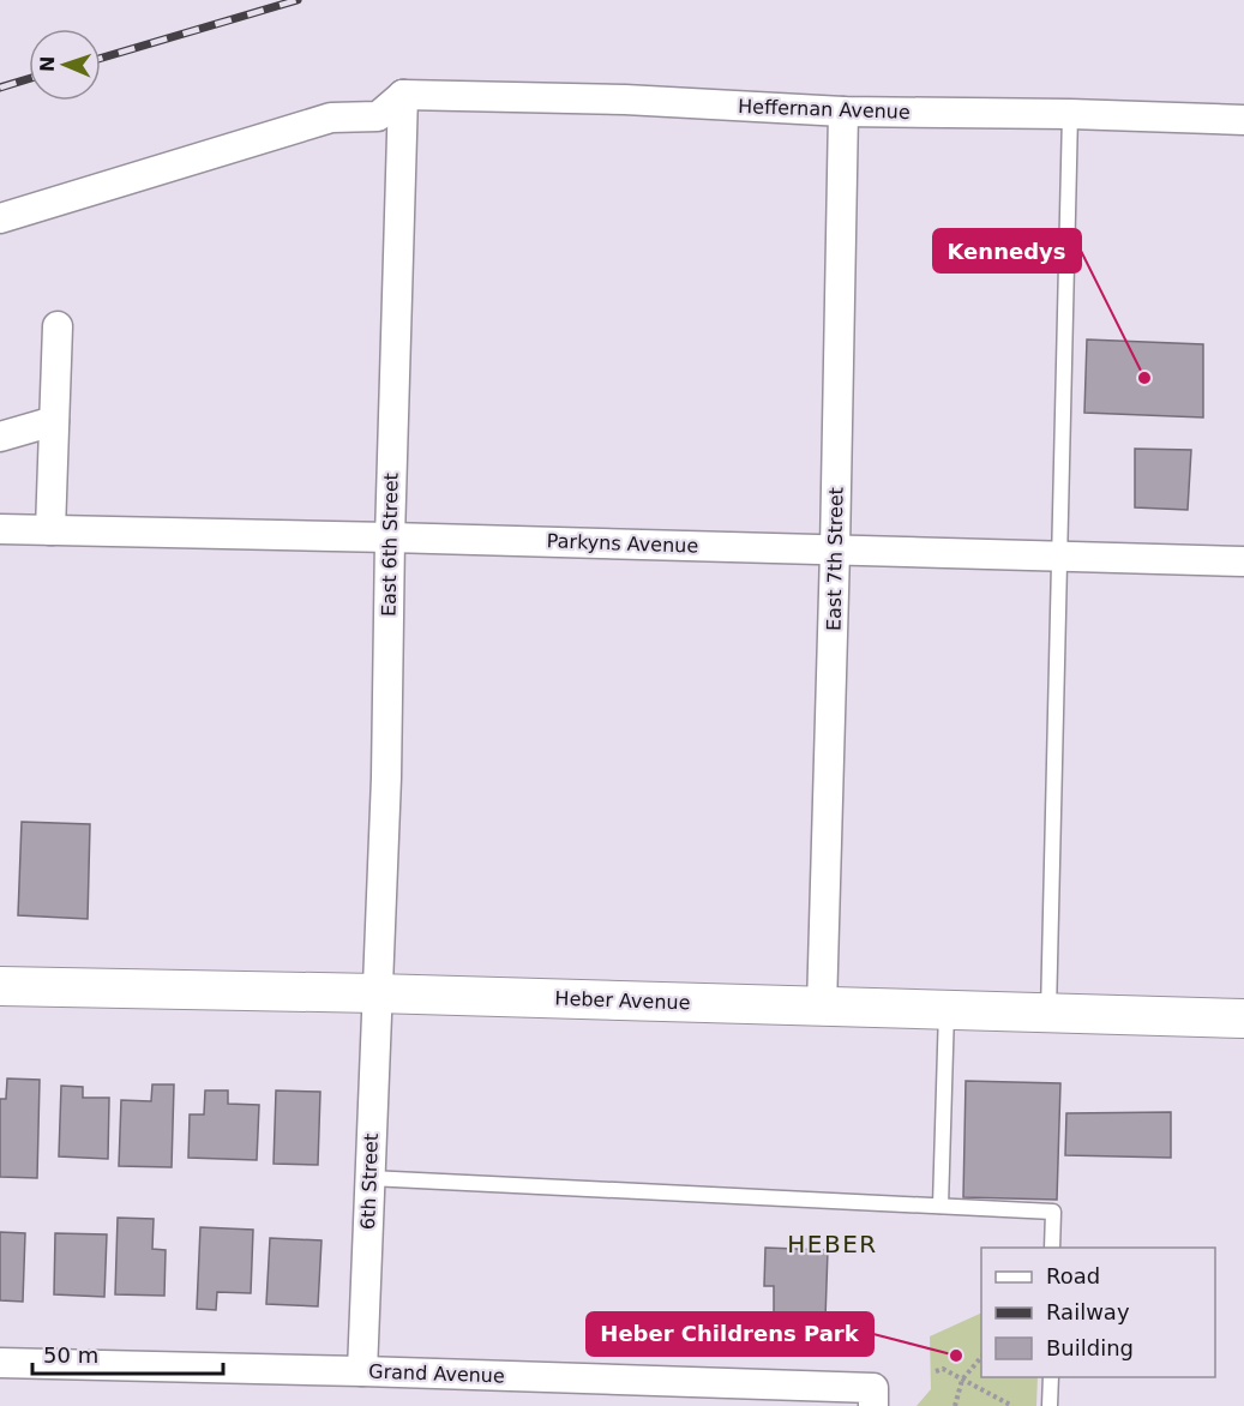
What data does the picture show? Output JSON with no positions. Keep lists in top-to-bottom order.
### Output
{
  "streets": {
    "street": [
      "Heffernan Avenue",
      "Parkyns Avenue",
      "East 6th Street",
      "East 7th Street",
      "Heber Avenue",
      "6th Street",
      "Grand Avenue"
    ]
  },
  "crossings": [
    ["Heffernan Avenue", "East 6th Street"],
    ["Heffernan Avenue", "East 7th Street"],
    ["Parkyns Avenue", "East 6th Street"],
    ["Parkyns Avenue", "East 7th Street"],
    ["East 6th Street", "Heber Avenue"],
    ["East 6th Street", "6th Street"],
    ["East 7th Street", "Heber Avenue"],
    ["Heber Avenue", "6th Street"],
    ["6th Street", "Grand Avenue"]
  ],
  "districts": ["HEBER"],
  "places": ["Kennedys", "Heber Childrens Park"],
  "legend": ["Road", "Railway", "Building"],
  "scale_bar": "50 m",
  "north": "left"
}
